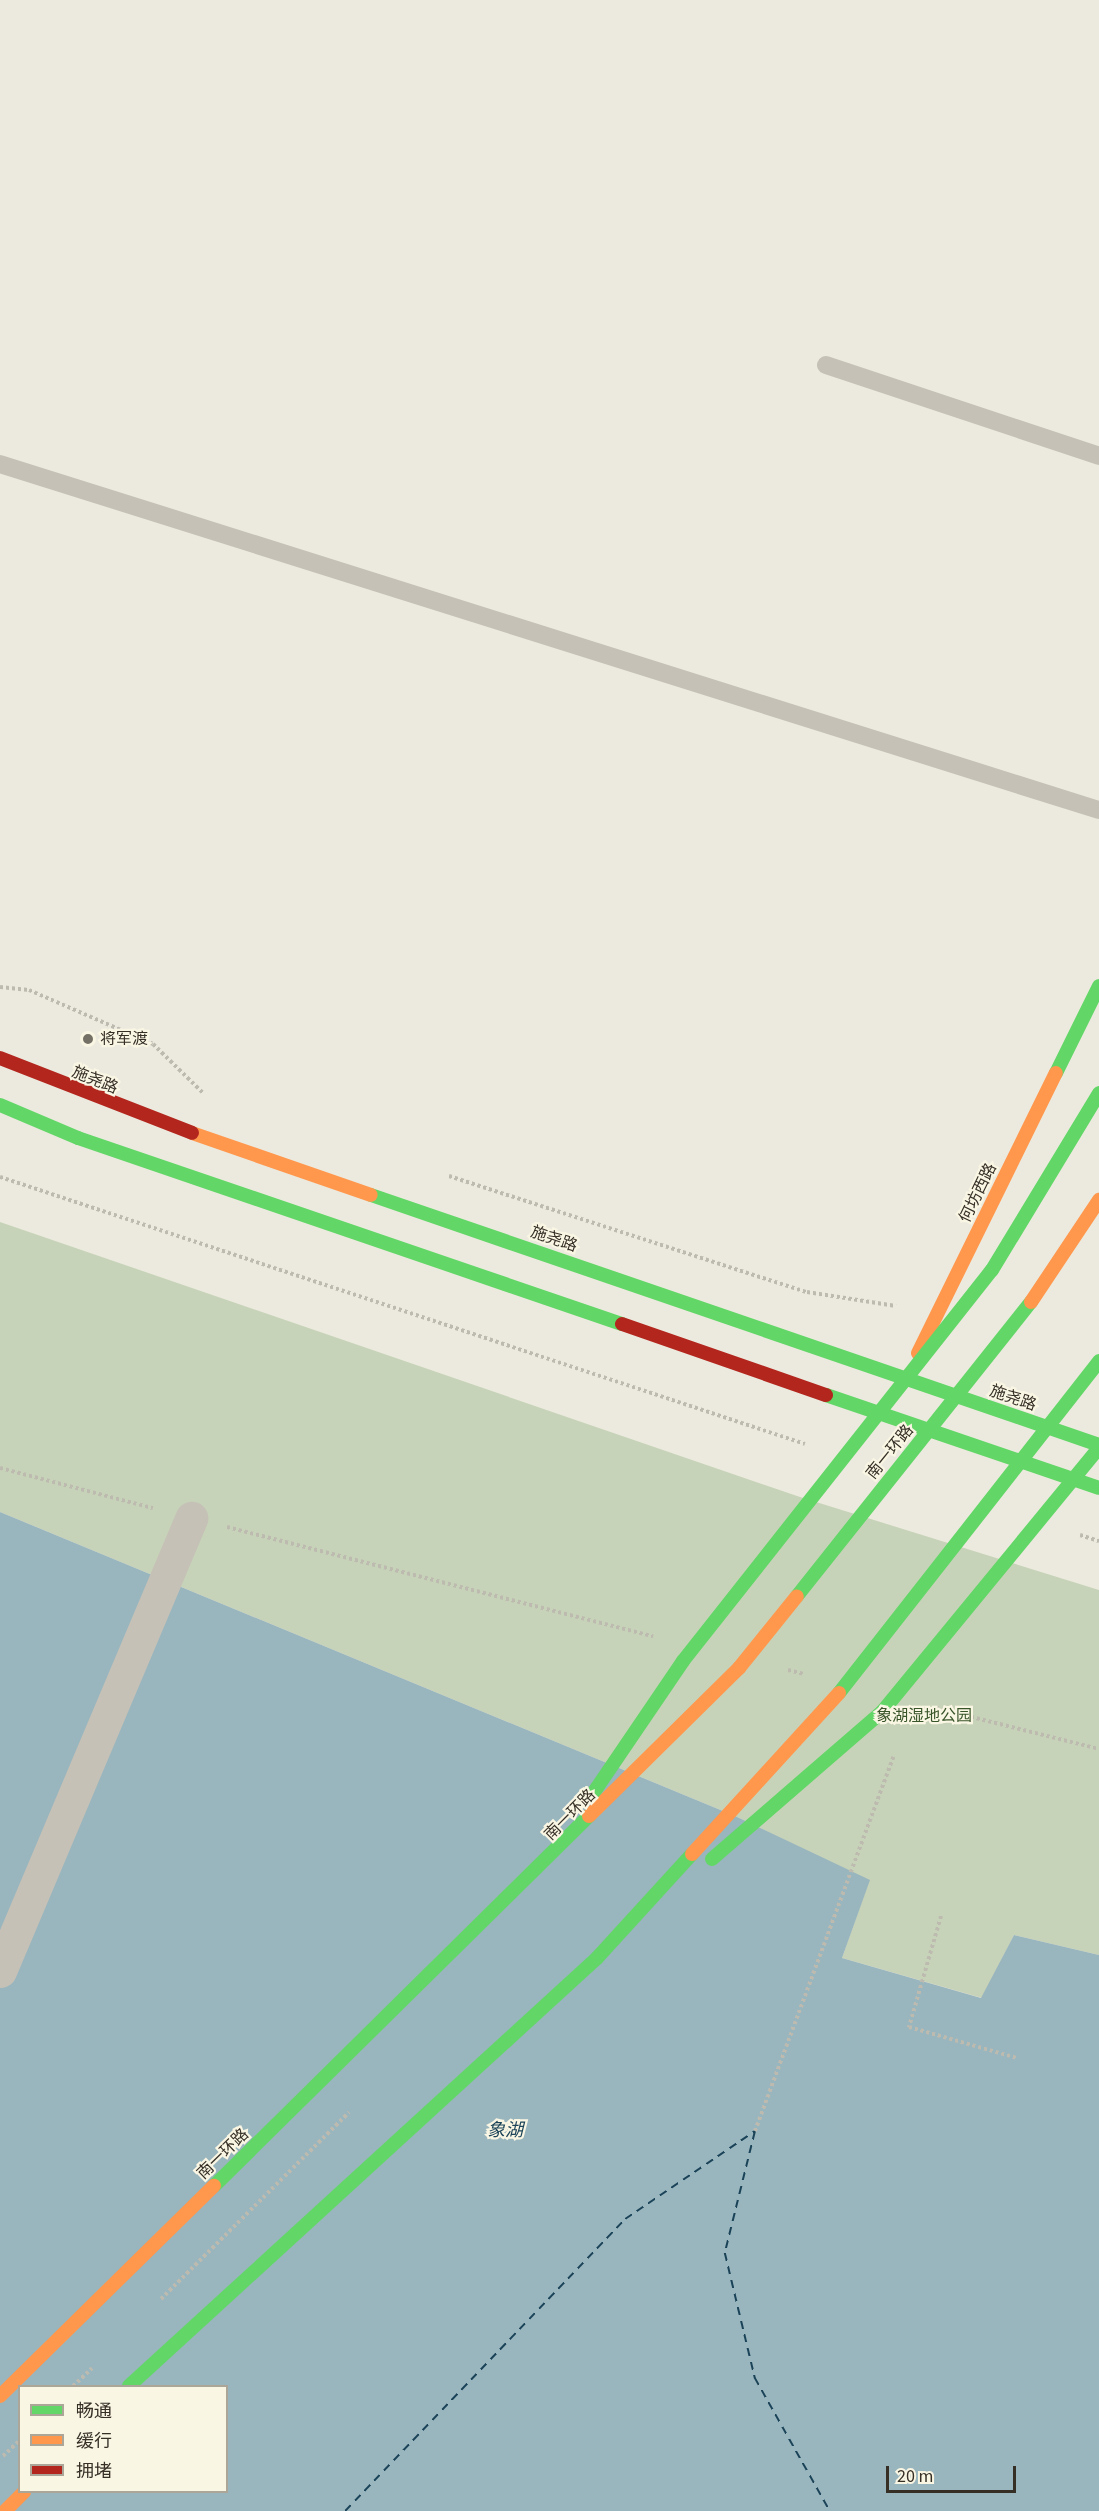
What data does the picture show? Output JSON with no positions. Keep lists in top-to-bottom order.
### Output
{
  "streets": {
    "main road": ["施尧路", "何坊西路", "南一环路"]
  },
  "crossings": [
    ["施尧路", "何坊西路"]
  ],
  "water": ["象湖"],
  "parks": ["象湖湿地公园"],
  "places": ["将军渡"],
  "legend": ["畅通", "缓行", "拥堵"],
  "scale_bar": "20 m"
}
